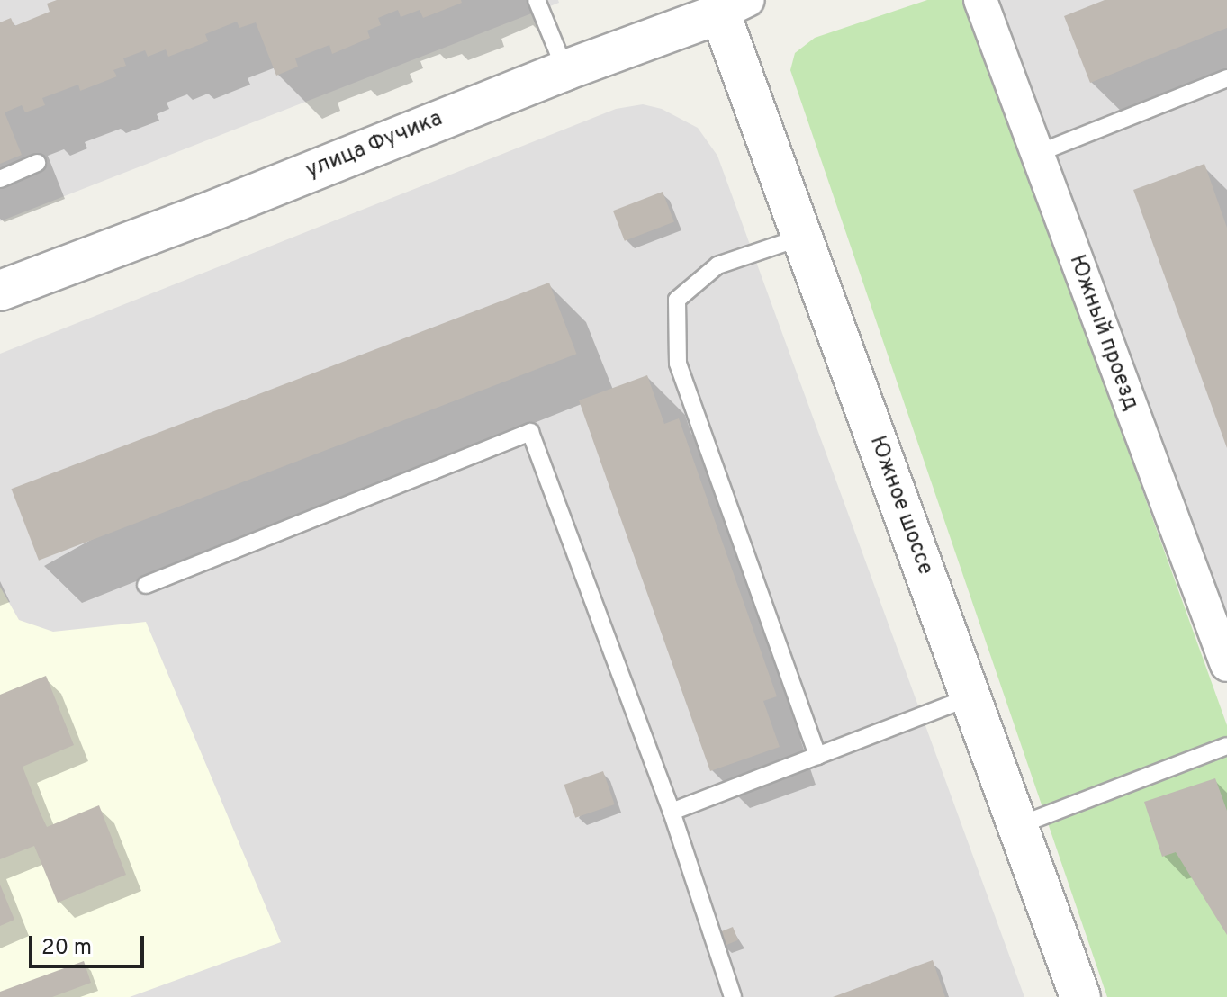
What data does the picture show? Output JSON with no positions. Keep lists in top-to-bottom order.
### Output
{
  "streets": {
    "street": ["улица Фучика", "Южный проезд", "Южное шоссе"]
  },
  "crossings": [
    ["улица Фучика", "Южное шоссе"]
  ],
  "scale_bar": "20 m"
}
